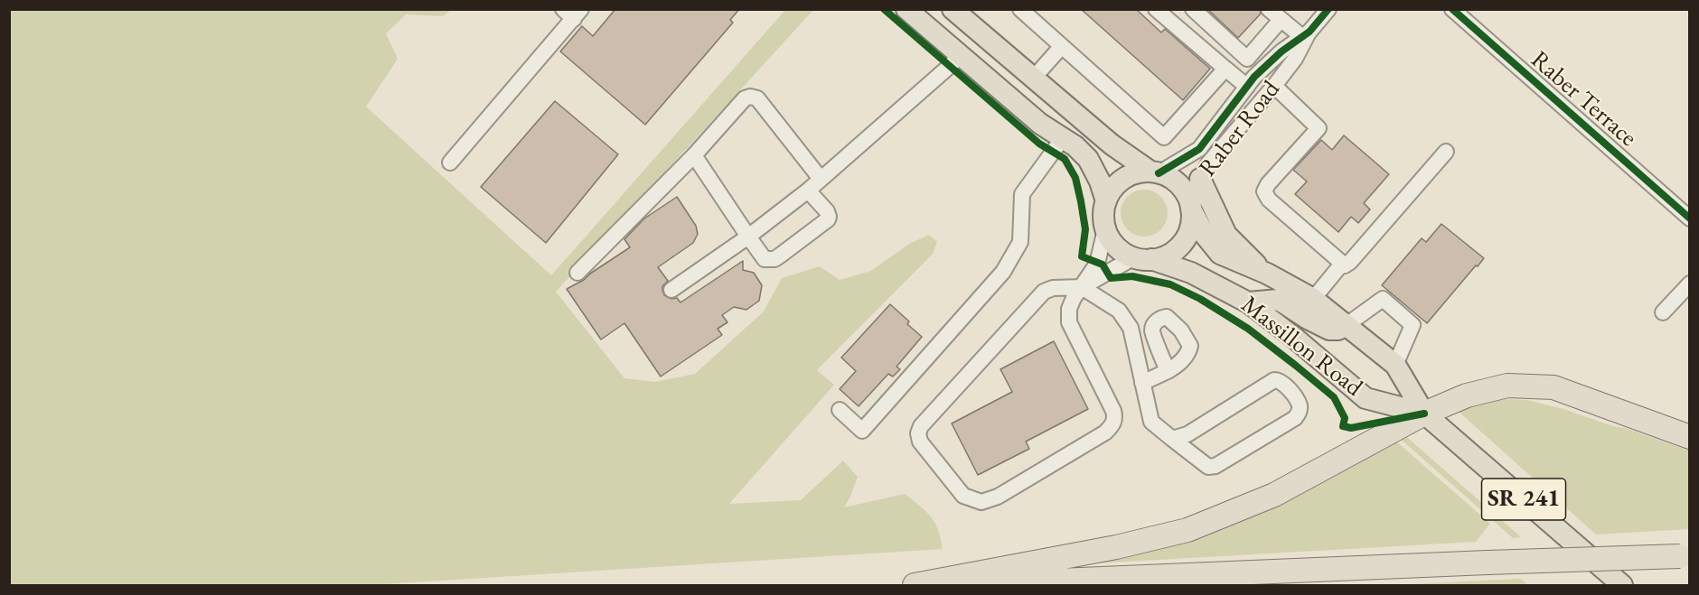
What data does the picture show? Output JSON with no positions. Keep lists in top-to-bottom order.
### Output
{
  "streets": {
    "main road": ["Massillon Road", "SR 241"],
    "street": ["Raber Terrace", "Raber Road"]
  },
  "crossings": [
    ["Raber Road", "Massillon Road"]
  ]
}
